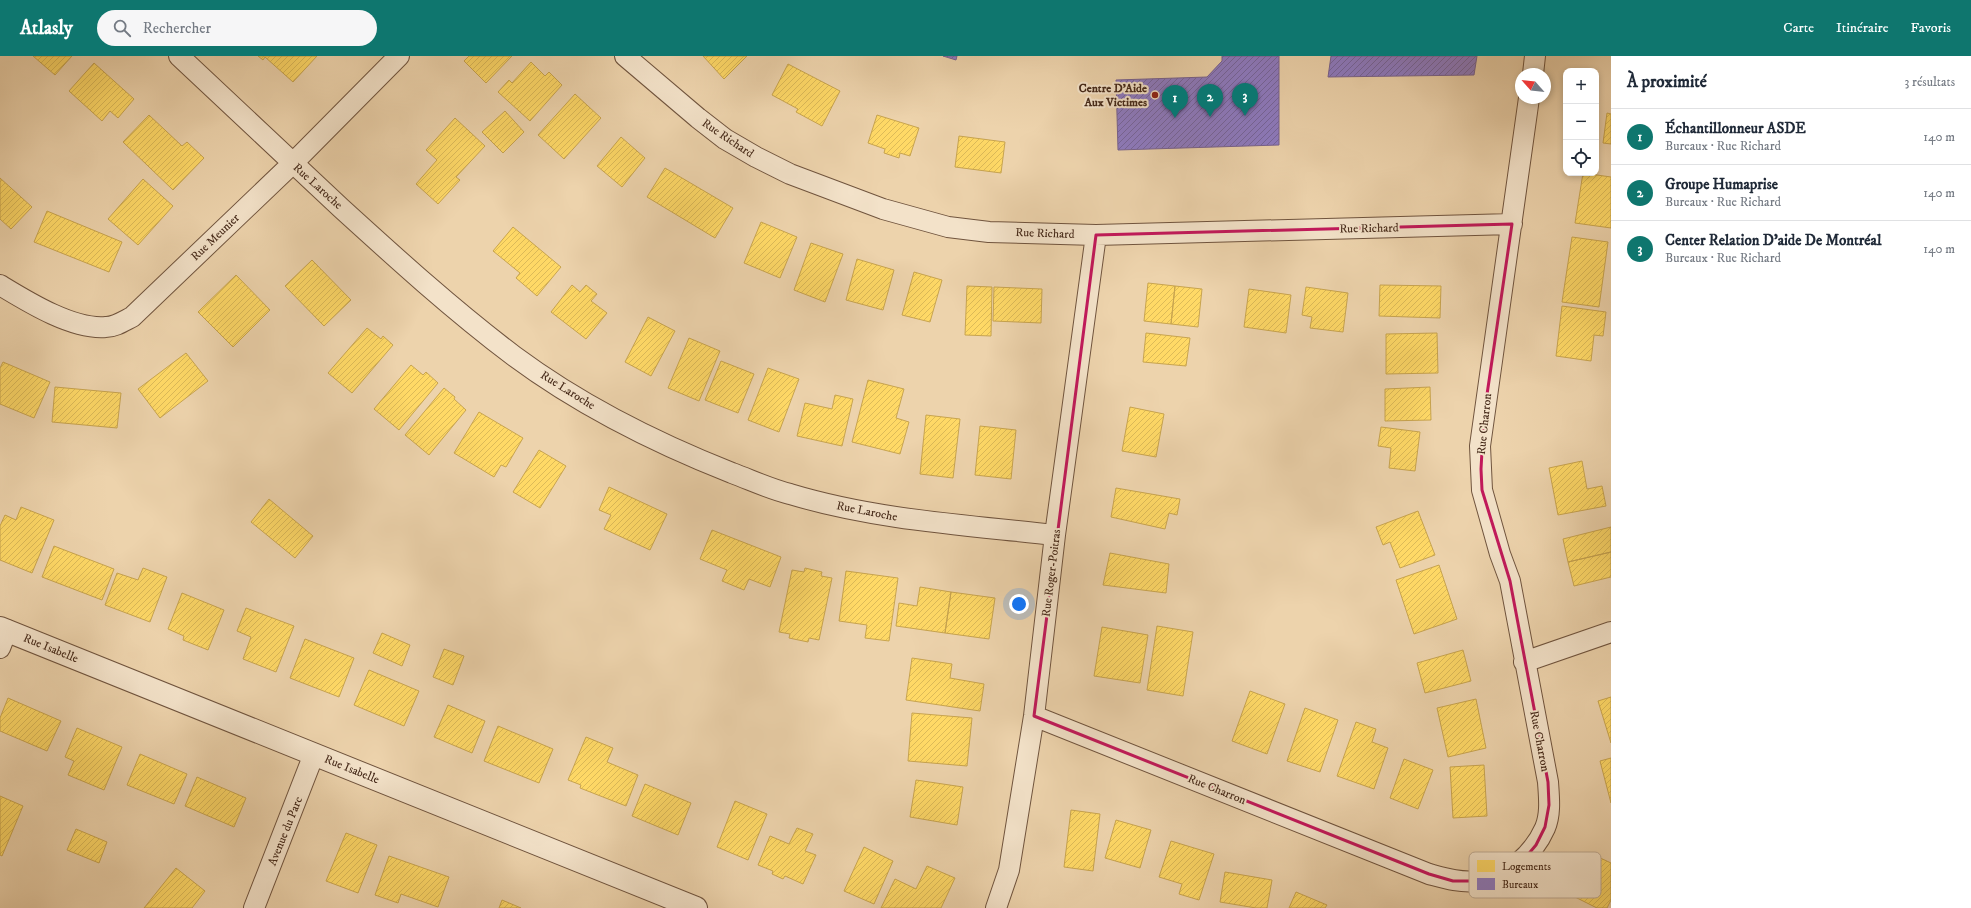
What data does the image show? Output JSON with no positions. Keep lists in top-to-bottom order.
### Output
{
  "streets": {
    "street": [
      "Rue Richard",
      "Rue Laroche",
      "Rue Meunier",
      "Rue Charron",
      "Rue Roger-Poitras",
      "Rue Isabelle",
      "Avenue du Parc"
    ]
  },
  "crossings": [
    ["Rue Richard", "Rue Charron"],
    ["Rue Richard", "Rue Roger-Poitras"],
    ["Rue Laroche", "Rue Meunier"],
    ["Rue Laroche", "Rue Roger-Poitras"],
    ["Rue Charron", "Rue Roger-Poitras"],
    ["Rue Isabelle", "Avenue du Parc"]
  ],
  "places": ["Centre D'Aide Aux Victimes"],
  "legend": ["Logements", "Bureaux"],
  "north": "top left",
  "page": {
    "header": "Atlasly",
    "search": "Rechercher",
    "nav": ["Carte", "Itinéraire", "Favoris"],
    "heading": ["À proximité", "3 résultats"],
    "map_buttons": ["+", "−"],
    "pins": ["3", "2", "1"],
    "list": [
      {
        "mark": "1",
        "name": "Échantillonneur ASDE",
        "note": "Bureaux · Rue Richard",
        "value": "140 m"
      },
      {
        "mark": "2",
        "name": "Groupe Humaprise",
        "note": "Bureaux · Rue Richard",
        "value": "140 m"
      },
      {
        "mark": "3",
        "name": "Center Relation D'aide De Montréal",
        "note": "Bureaux · Rue Richard",
        "value": "140 m"
      }
    ]
  }
}
